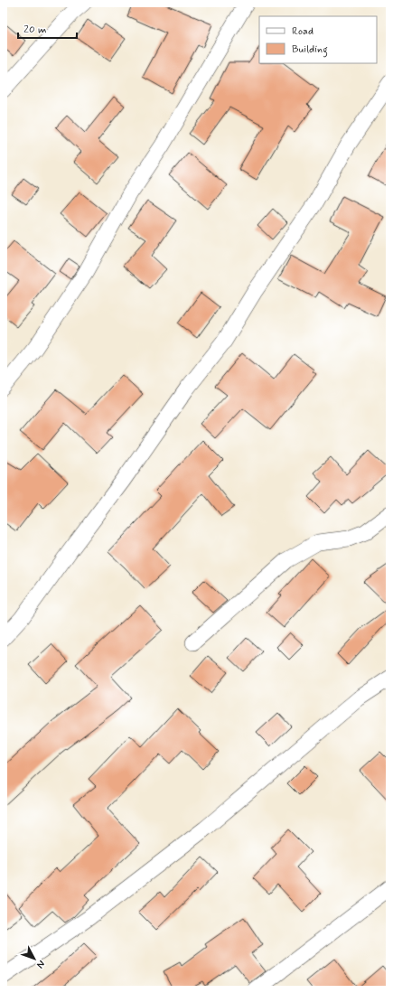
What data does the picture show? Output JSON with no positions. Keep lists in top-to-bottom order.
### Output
{
  "legend": ["Road", "Building"],
  "scale_bar": "20 m",
  "north": "bottom right"
}
